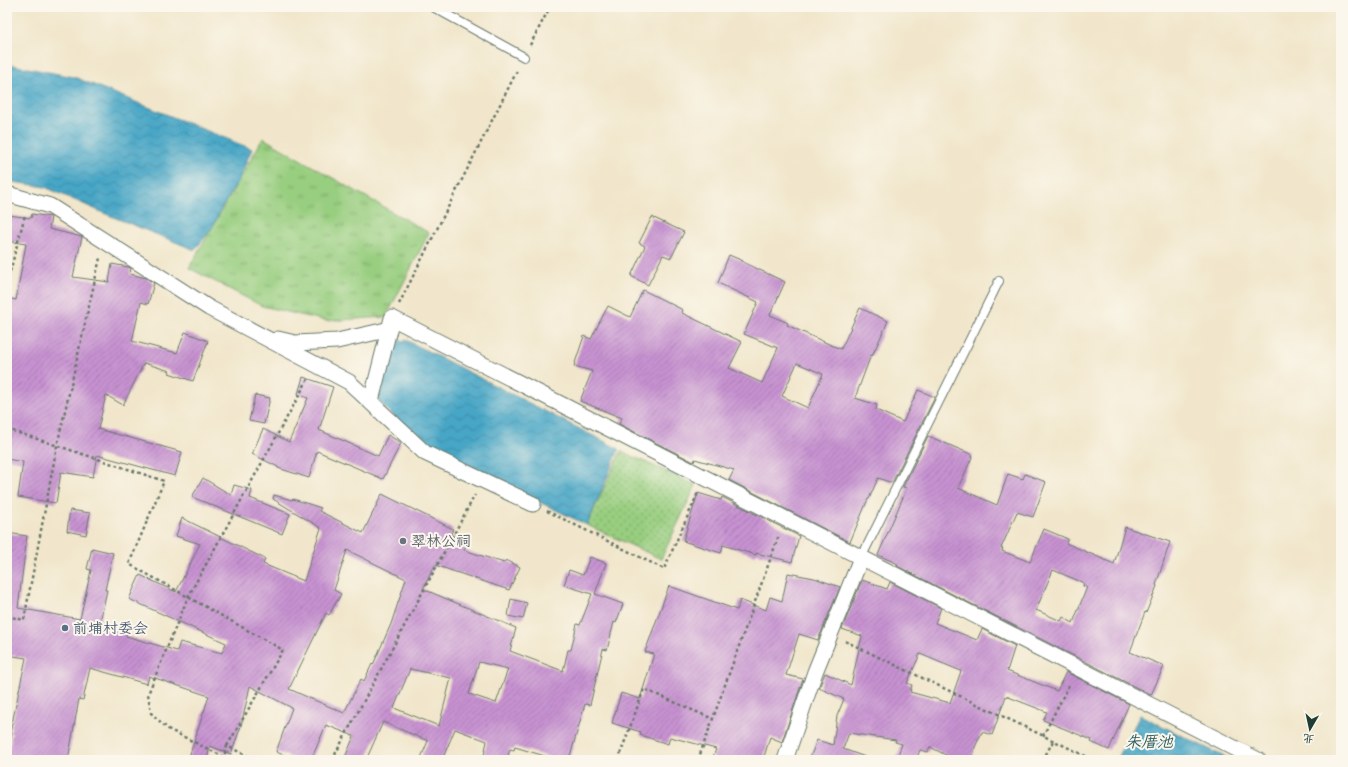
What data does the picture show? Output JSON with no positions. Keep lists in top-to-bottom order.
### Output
{
  "water": ["朱厝池"],
  "places": ["翠林公祠", "前埔村委会"],
  "north": "bottom"
}
